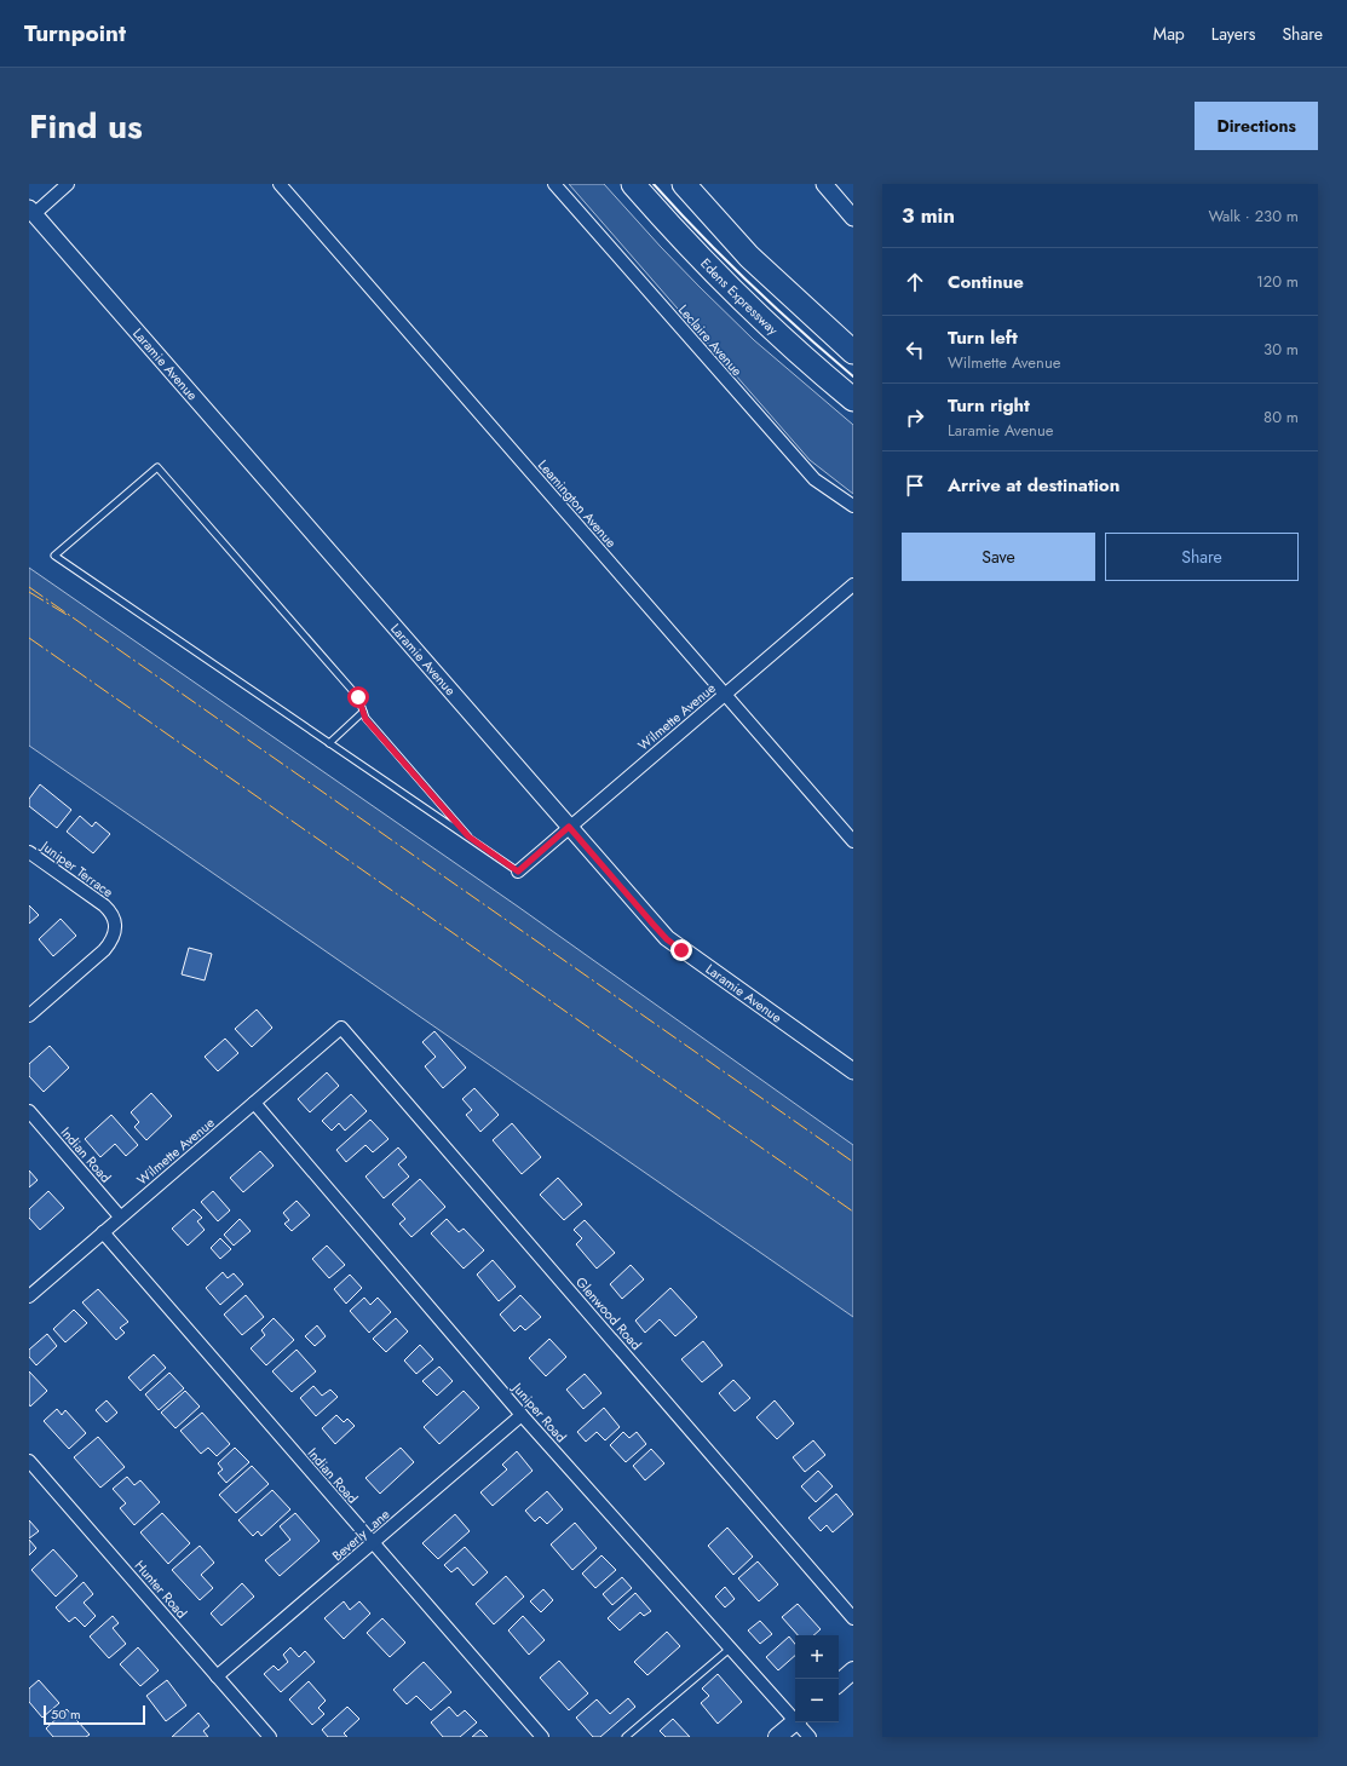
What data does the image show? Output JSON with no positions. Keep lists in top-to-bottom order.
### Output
{
  "streets": {
    "highway": ["Edens Expressway"],
    "street": [
      "Leclaire Avenue",
      "Laramie Avenue",
      "Leamington Avenue",
      "Wilmette Avenue",
      "Juniper Terrace",
      "Indian Road",
      "Glenwood Road",
      "Juniper Road",
      "Beverly Lane",
      "Hunter Road"
    ]
  },
  "crossings": [
    ["Laramie Avenue", "Wilmette Avenue"],
    ["Leamington Avenue", "Wilmette Avenue"],
    ["Wilmette Avenue", "Indian Road"],
    ["Wilmette Avenue", "Glenwood Road"],
    ["Wilmette Avenue", "Juniper Road"],
    ["Indian Road", "Beverly Lane"],
    ["Juniper Road", "Beverly Lane"],
    ["Beverly Lane", "Hunter Road"]
  ],
  "scale_bar": "50 m",
  "page": {
    "header": "Turnpoint",
    "nav": ["Map", "Layers", "Share"],
    "title": "Find us",
    "buttons": [
      "Directions",
      ["Save", "Share"]
    ],
    "heading": ["3 min", "Walk · 230 m"],
    "list": [
      ["Continue", "120 m"],
      ["Turn left", "Wilmette Avenue", "30 m"],
      ["Turn right", "Laramie Avenue", "80 m"],
      "Arrive at destination"
    ],
    "map_buttons": ["+", "−"],
    "scale": "50 m"
  }
}
